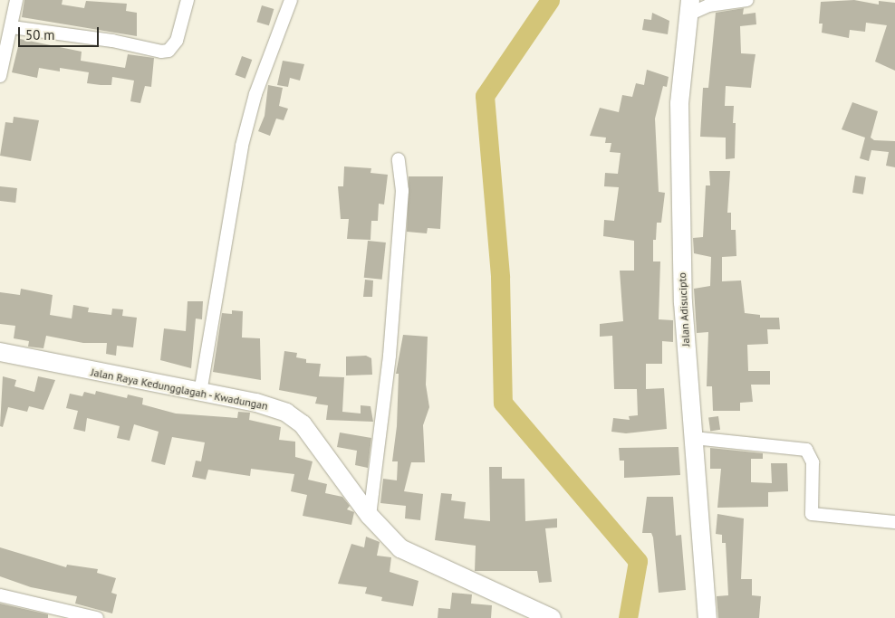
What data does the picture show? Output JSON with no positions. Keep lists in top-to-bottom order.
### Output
{
  "streets": {
    "main road": ["Jalan Adisucipto", "Jalan Raya Kedungglagah - Kwadungan"]
  },
  "scale_bar": "50 m"
}
